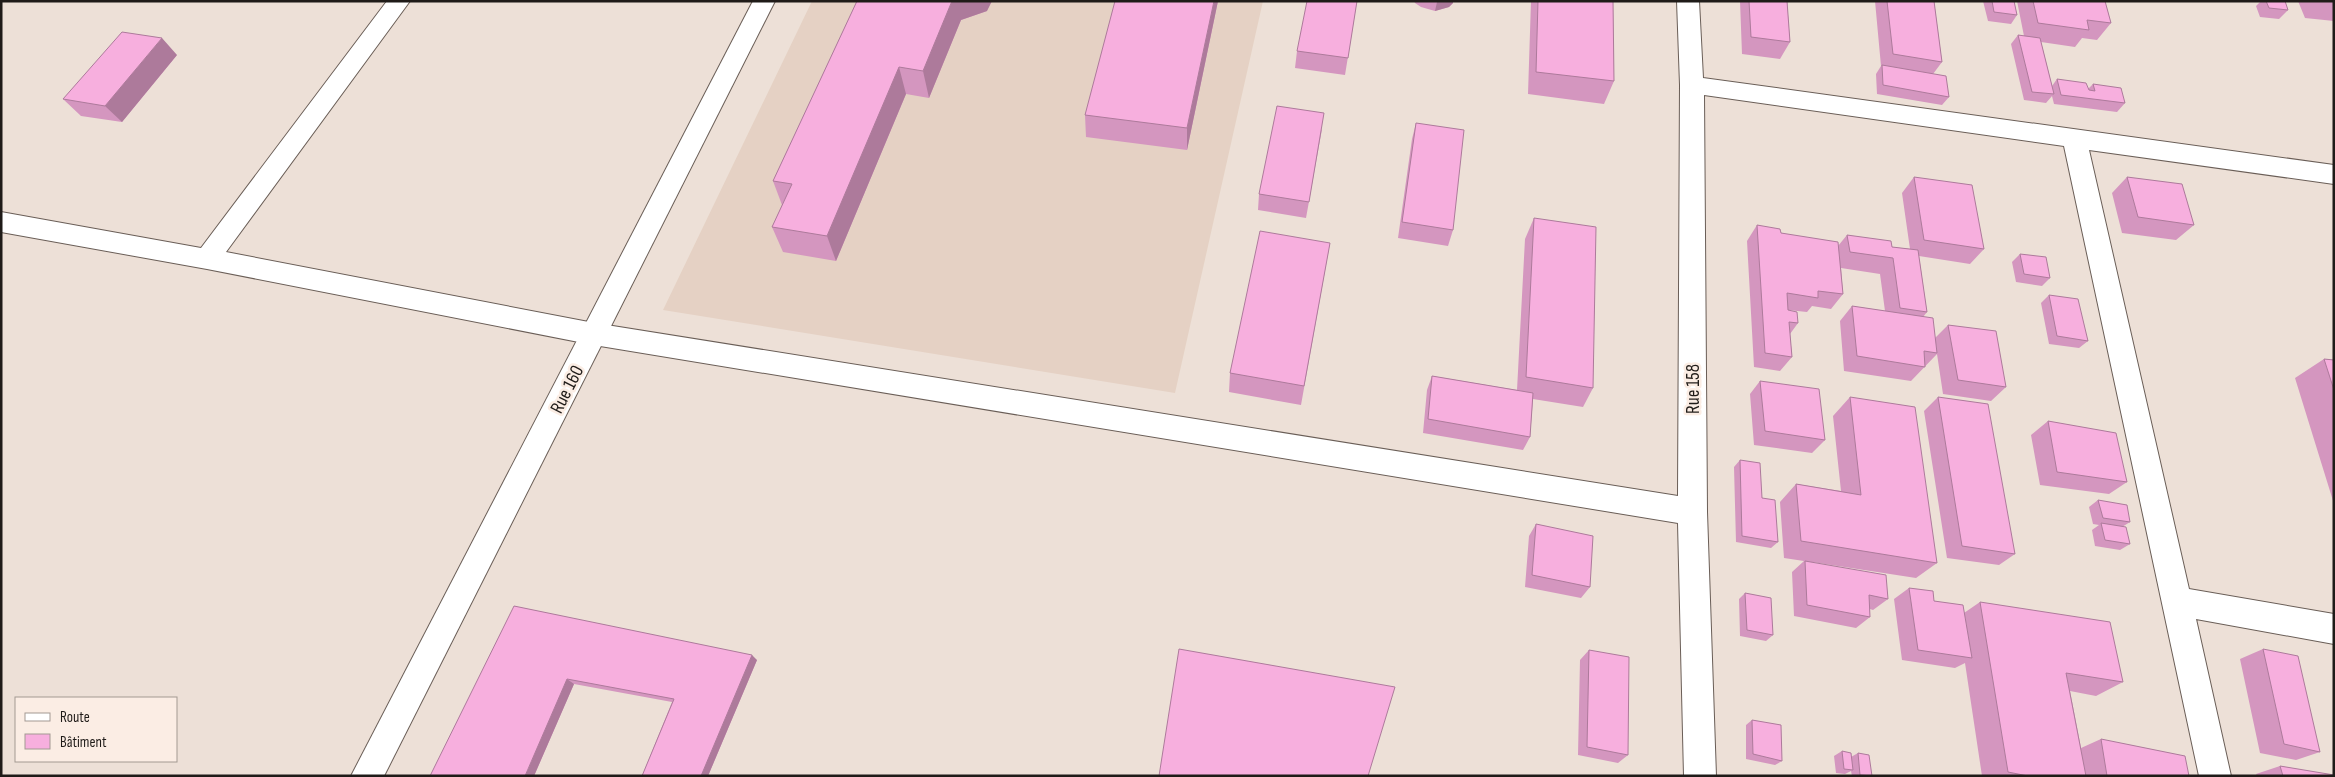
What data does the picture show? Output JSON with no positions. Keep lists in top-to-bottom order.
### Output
{
  "streets": {
    "street": ["Rue 160", "Rue 158"]
  },
  "legend": ["Route", "Bâtiment"]
}
